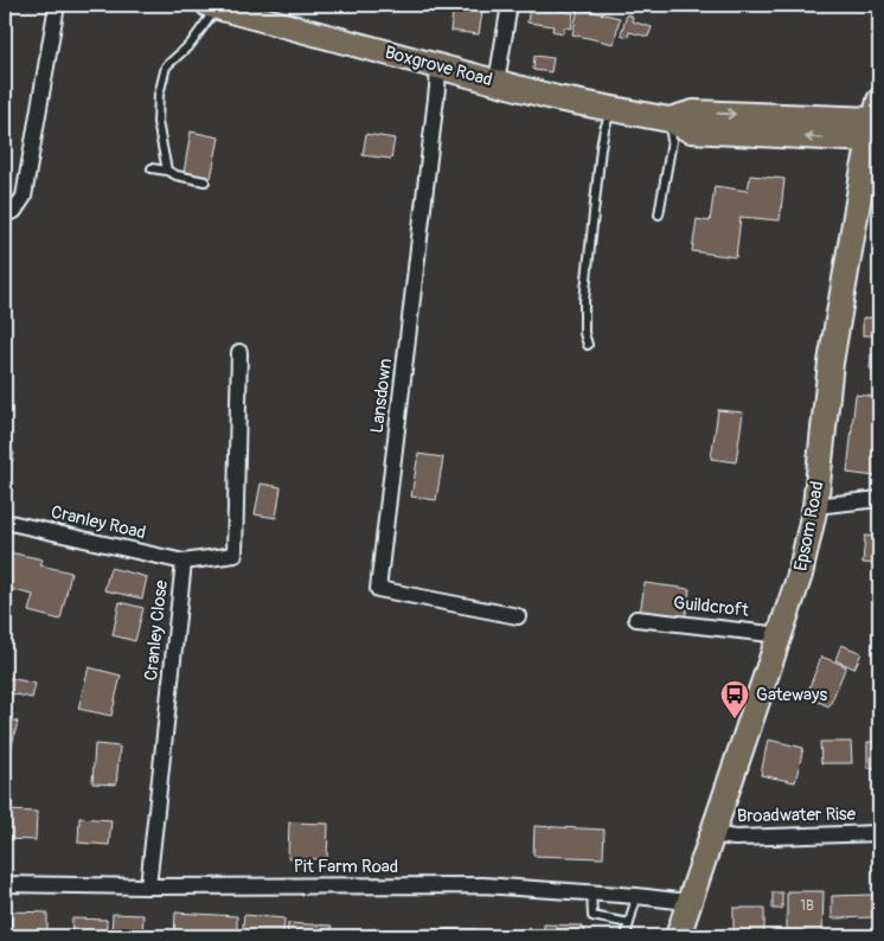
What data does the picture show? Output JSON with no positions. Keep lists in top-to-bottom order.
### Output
{
  "streets": {
    "main road": ["Boxgrove Road", "Epsom Road"],
    "street": [
      "Lansdown",
      "Cranley Road",
      "Guildcroft",
      "Cranley Close",
      "Broadwater Rise",
      "Pit Farm Road"
    ]
  },
  "crossings": [
    ["Boxgrove Road", "Lansdown"],
    ["Boxgrove Road", "Epsom Road"],
    ["Cranley Road", "Cranley Close"],
    ["Epsom Road", "Guildcroft"],
    ["Epsom Road", "Broadwater Rise"],
    ["Epsom Road", "Pit Farm Road"],
    ["Cranley Close", "Pit Farm Road"]
  ],
  "places": {
    "bus stop": ["Gateways"]
  },
  "house_numbers": ["1B"]
}
